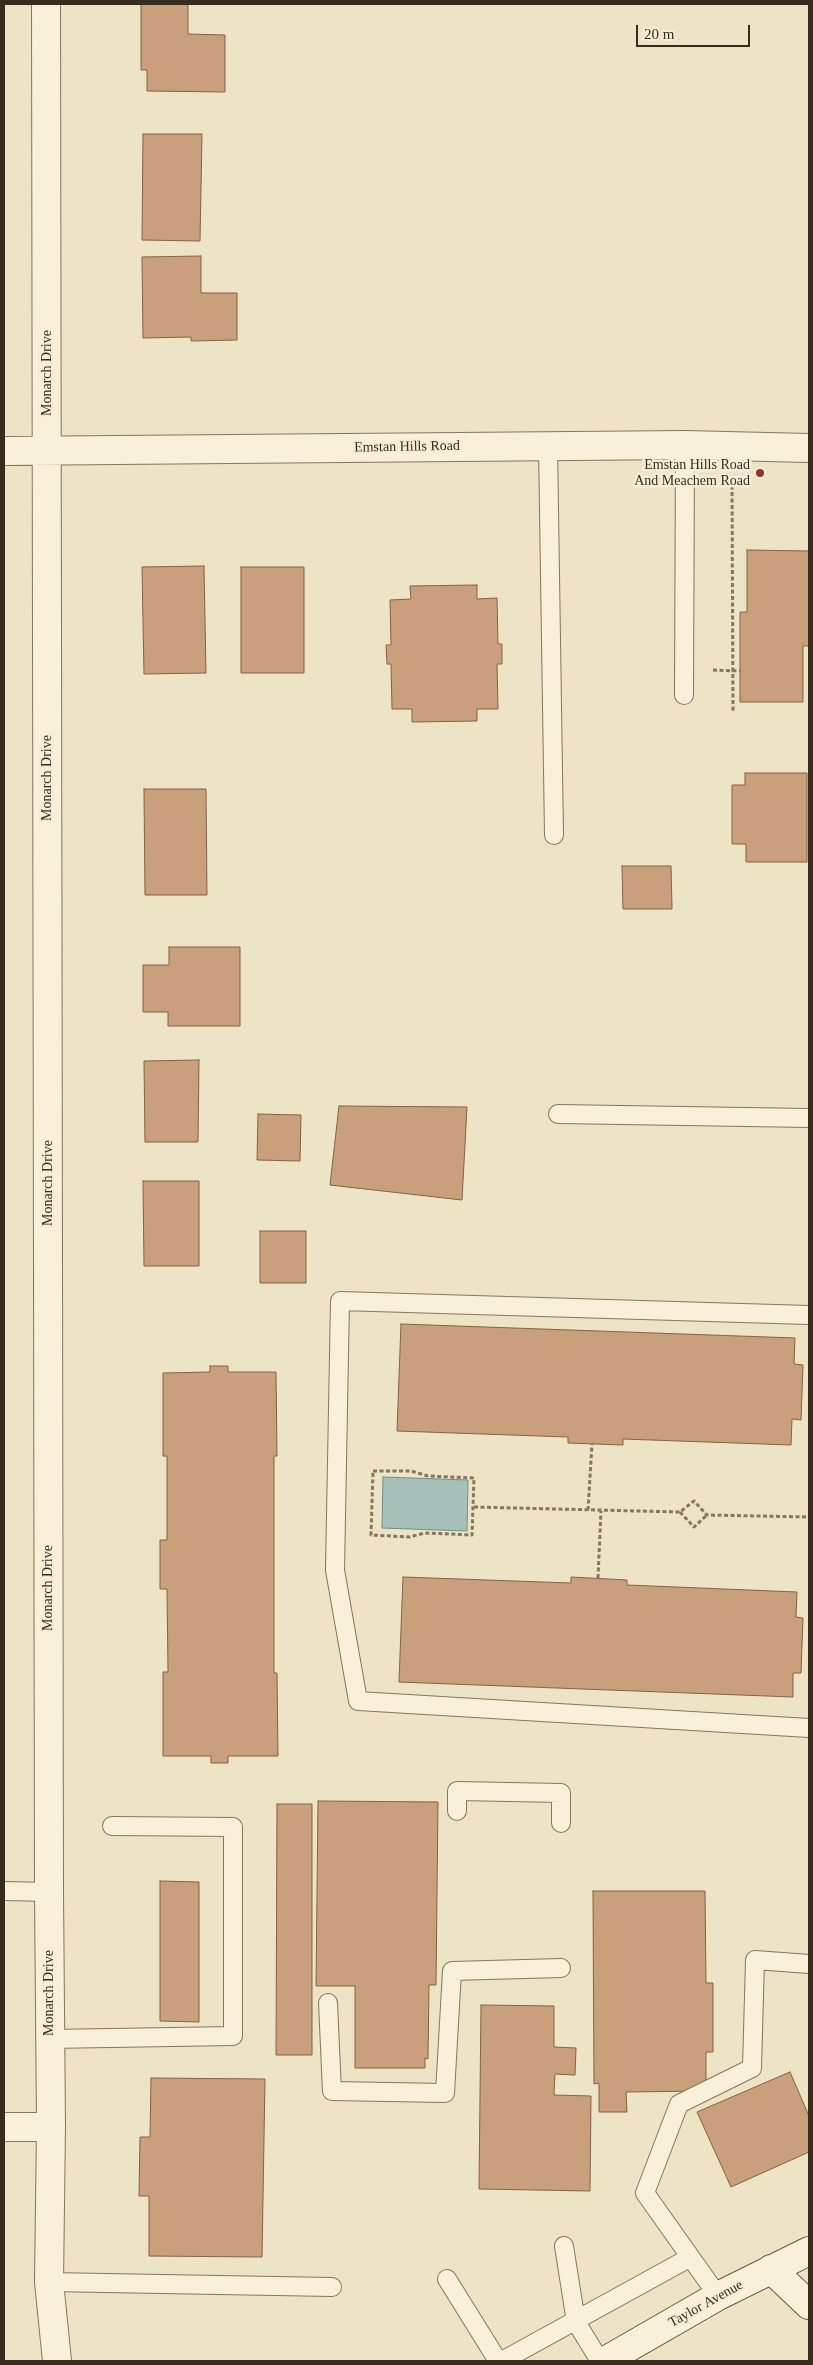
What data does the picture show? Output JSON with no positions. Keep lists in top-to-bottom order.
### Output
{
  "streets": {
    "street": ["Monarch Drive", "Emstan Hills Road", "Taylor Avenue"]
  },
  "crossings": [
    ["Monarch Drive", "Emstan Hills Road"]
  ],
  "places": ["Emstan Hills Road And Meachem Road"],
  "scale_bar": "20 m"
}
